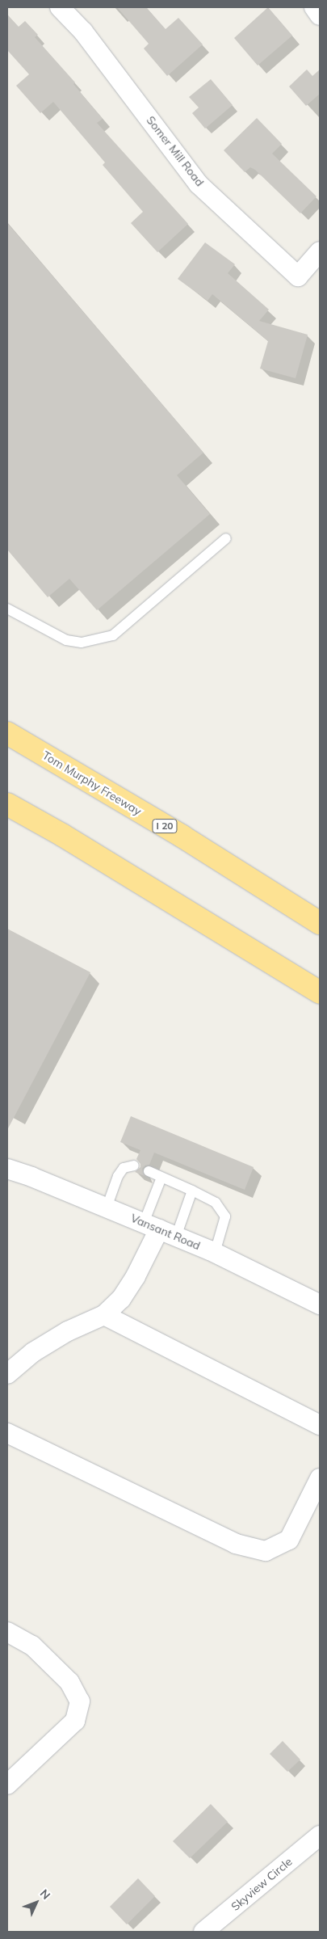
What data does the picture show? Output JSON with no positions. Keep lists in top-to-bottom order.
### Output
{
  "streets": {
    "highway": ["Tom Murphy Freeway", "I 20"],
    "street": ["Somer Mill Road", "Vansant Road", "Skyview Circle"]
  },
  "north": "top right"
}
